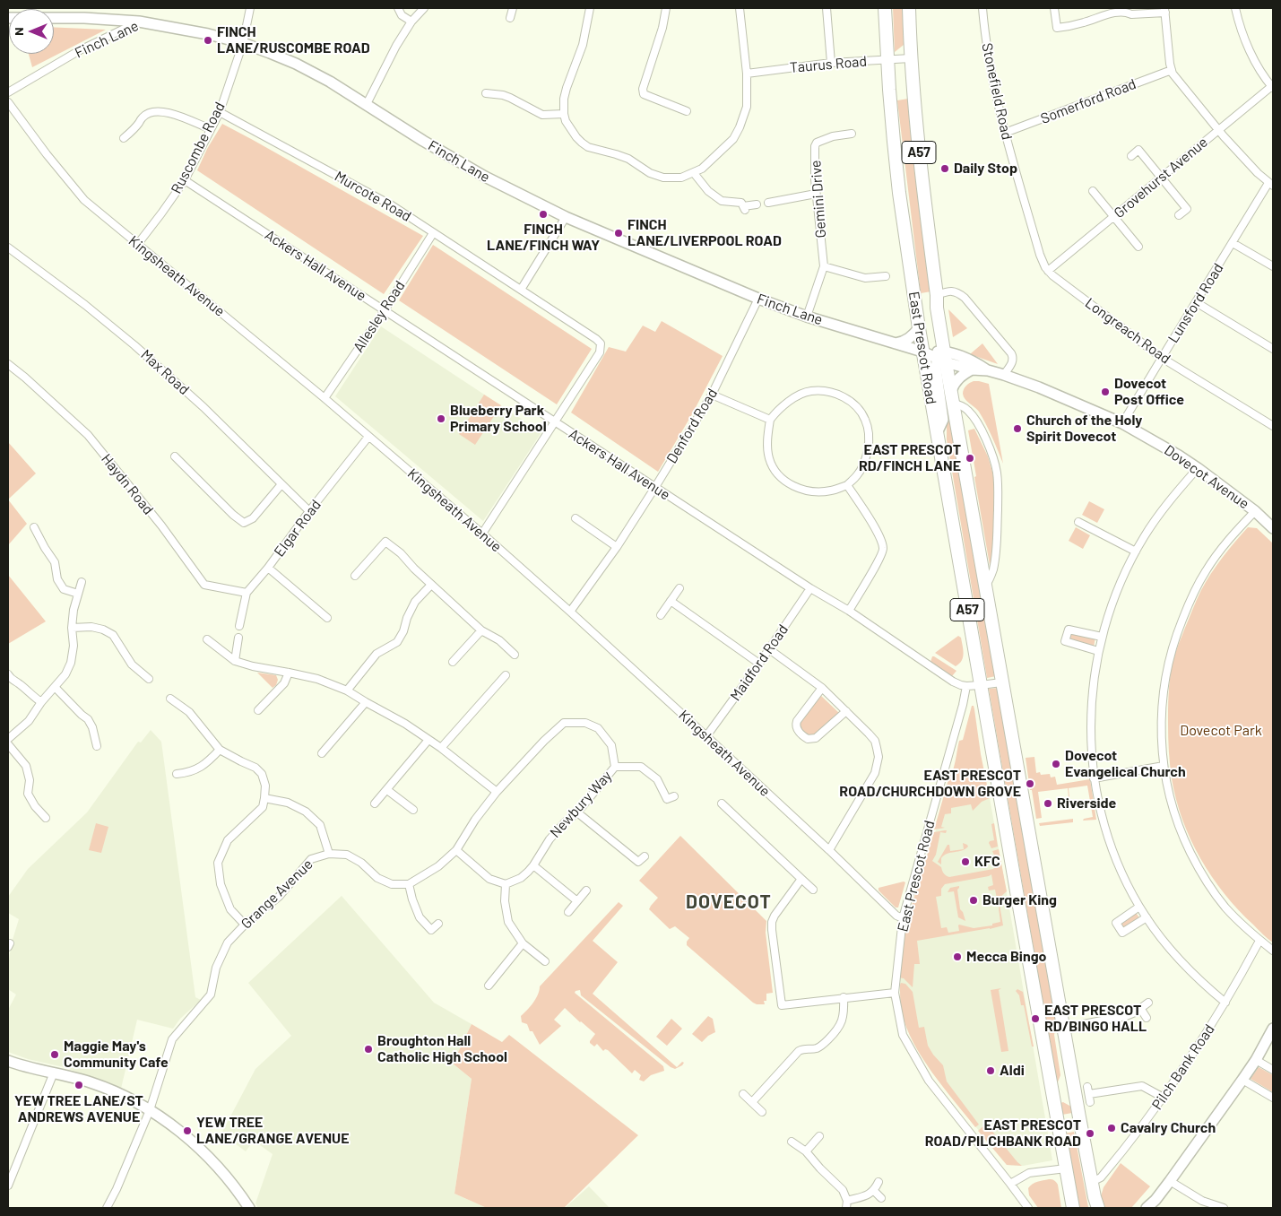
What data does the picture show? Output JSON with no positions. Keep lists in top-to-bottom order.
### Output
{
  "streets": {
    "highway": ["A57", "East Prescot Road"],
    "street": [
      "Finch Lane",
      "Taurus Road",
      "Stonefield Road",
      "Somerford Road",
      "Ruscombe Road",
      "Grovehurst Avenue",
      "Murcote Road",
      "Gemini Drive",
      "Ackers Hall Avenue",
      "Kingsheath Avenue",
      "Lunsford Road",
      "Allesley Road",
      "Longreach Road",
      "Max Road",
      "Denford Road",
      "Dovecot Avenue",
      "Haydn Road",
      "Elgar Road",
      "Maidford Road",
      "Newbury Way",
      "Grange Avenue",
      "Pilch Bank Road"
    ]
  },
  "crossings": [
    ["Finch Lane", "Ruscombe Road"],
    ["Finch Lane", "Gemini Drive"],
    ["Finch Lane", "East Prescot Road"],
    ["Finch Lane", "Denford Road"],
    ["Finch Lane", "Dovecot Avenue"],
    ["Taurus Road", "East Prescot Road"],
    ["Stonefield Road", "Somerford Road"],
    ["Stonefield Road", "Grovehurst Avenue"],
    ["Stonefield Road", "Longreach Road"],
    ["Ruscombe Road", "Murcote Road"],
    ["Ruscombe Road", "Ackers Hall Avenue"],
    ["Ruscombe Road", "Kingsheath Avenue"],
    ["Grovehurst Avenue", "Longreach Road"],
    ["Murcote Road", "Ackers Hall Avenue"],
    ["Murcote Road", "Allesley Road"],
    ["Ackers Hall Avenue", "Allesley Road"],
    ["Ackers Hall Avenue", "East Prescot Road"],
    ["Ackers Hall Avenue", "Denford Road"],
    ["Ackers Hall Avenue", "Maidford Road"],
    ["Kingsheath Avenue", "Allesley Road"],
    ["Kingsheath Avenue", "East Prescot Road"],
    ["Kingsheath Avenue", "Denford Road"],
    ["Kingsheath Avenue", "Elgar Road"],
    ["Kingsheath Avenue", "Maidford Road"],
    ["Lunsford Road", "Longreach Road"],
    ["Lunsford Road", "Dovecot Avenue"],
    ["East Prescot Road", "Dovecot Avenue"],
    ["East Prescot Road", "Pilch Bank Road"],
    ["Max Road", "Elgar Road"],
    ["Haydn Road", "Elgar Road"]
  ],
  "districts": ["DOVECOT"],
  "parks": ["Dovecot Park"],
  "places": [
    "FINCH LANE/RUSCOMBE ROAD",
    "Daily Stop",
    "FINCH LANE/FINCH WAY",
    "FINCH LANE/LIVERPOOL ROAD",
    "Dovecot Post Office",
    "Blueberry Park Primary School",
    "Church of the Holy Spirit Dovecot",
    "EAST PRESCOT RD/FINCH LANE",
    "Dovecot Evangelical Church",
    "EAST PRESCOT ROAD/CHURCHDOWN GROVE",
    "Riverside",
    "KFC",
    "Burger King",
    "Mecca Bingo",
    "EAST PRESCOT RD/BINGO HALL",
    "Broughton Hall Catholic High School",
    "Maggie May's Community Cafe",
    "Aldi",
    "YEW TREE LANE/ST ANDREWS AVENUE",
    "Cavalry Church",
    "YEW TREE LANE/GRANGE AVENUE",
    "EAST PRESCOT ROAD/PILCHBANK ROAD"
  ],
  "north": "left"
}
